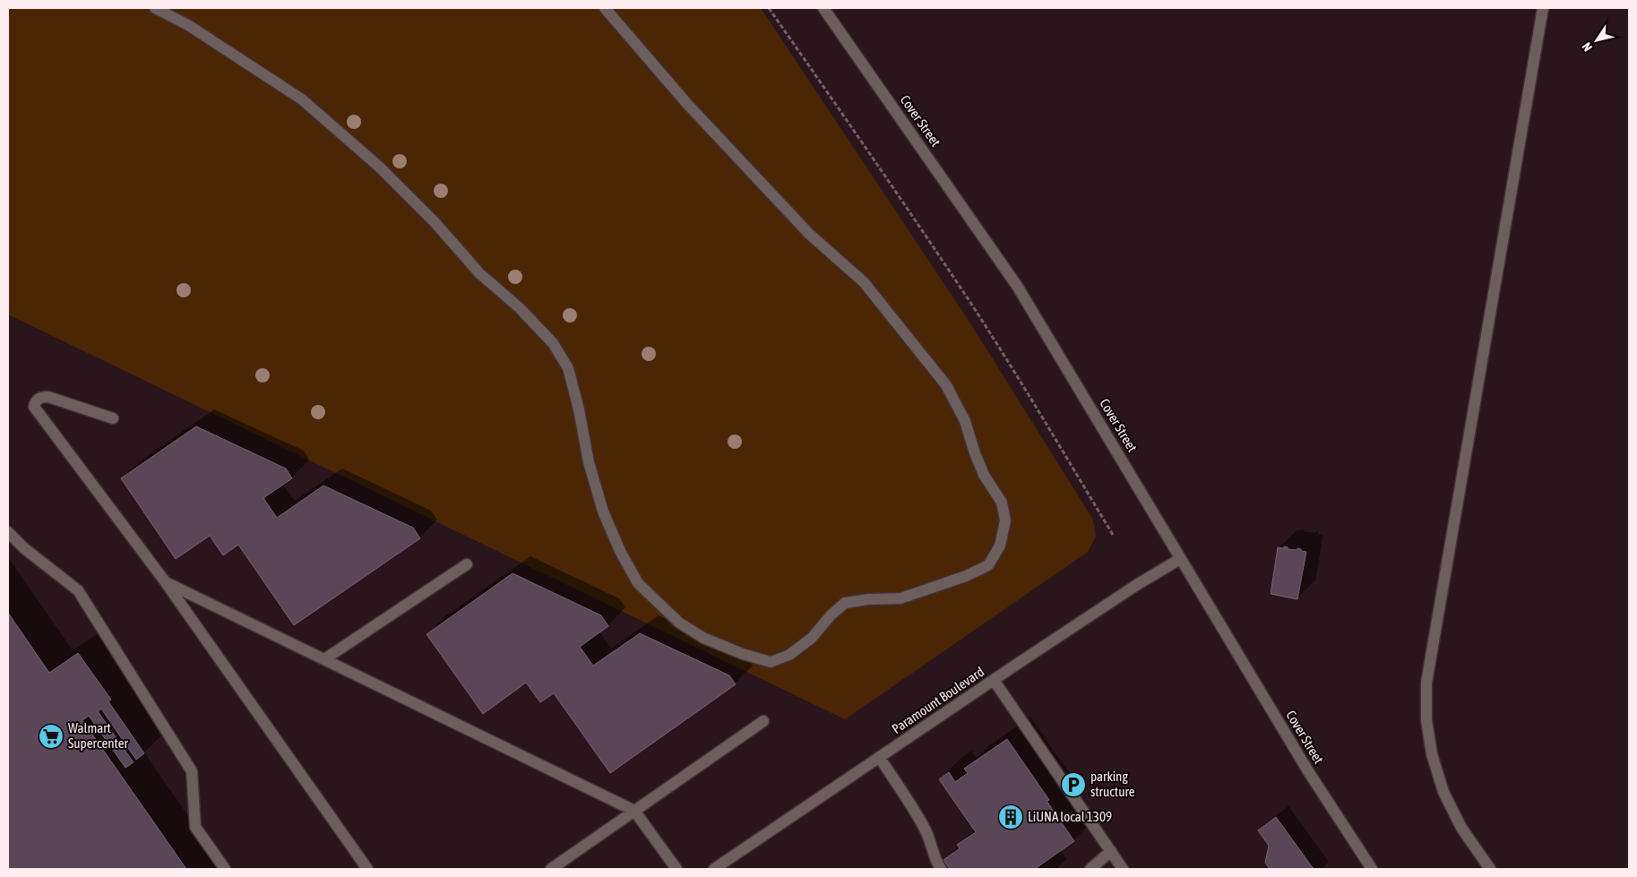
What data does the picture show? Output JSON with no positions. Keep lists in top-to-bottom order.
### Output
{
  "streets": {
    "street": ["Cover Street", "Paramount Boulevard"]
  },
  "crossings": [
    ["Cover Street", "Paramount Boulevard"]
  ],
  "places": {
    "supermarket": ["Walmart Supercenter"],
    "parking": ["parking structure"],
    "building": ["LiUNA local 1309"]
  },
  "north": "bottom left"
}
